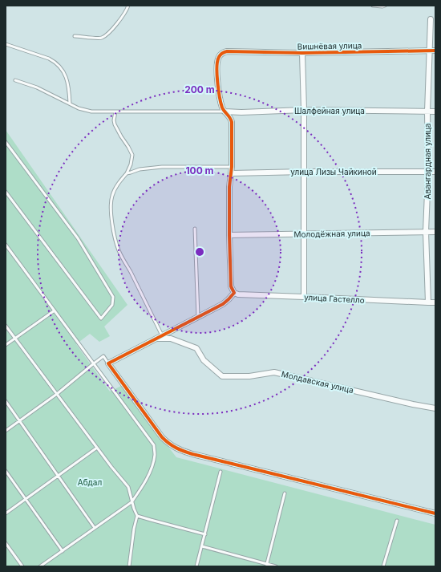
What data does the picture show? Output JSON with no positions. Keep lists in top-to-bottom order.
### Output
{
  "streets": {
    "street": [
      "Вишнёвая улица",
      "Шалфейная улица",
      "Авангардная улица",
      "улица Лизы Чайкиной",
      "Молодёжная улица",
      "улица Гастелло",
      "Молдавская улица"
    ]
  },
  "crossings": [
    ["Вишнёвая улица", "Шалфейная улица"],
    ["Вишнёвая улица", "Авангардная улица"],
    ["Шалфейная улица", "Авангардная улица"],
    ["Авангардная улица", "улица Лизы Чайкиной"],
    ["Авангардная улица", "Молодёжная улица"],
    ["Авангардная улица", "улица Гастелло"]
  ],
  "parks": ["Абдал"],
  "rings": ["200 m", "100 m"]
}
